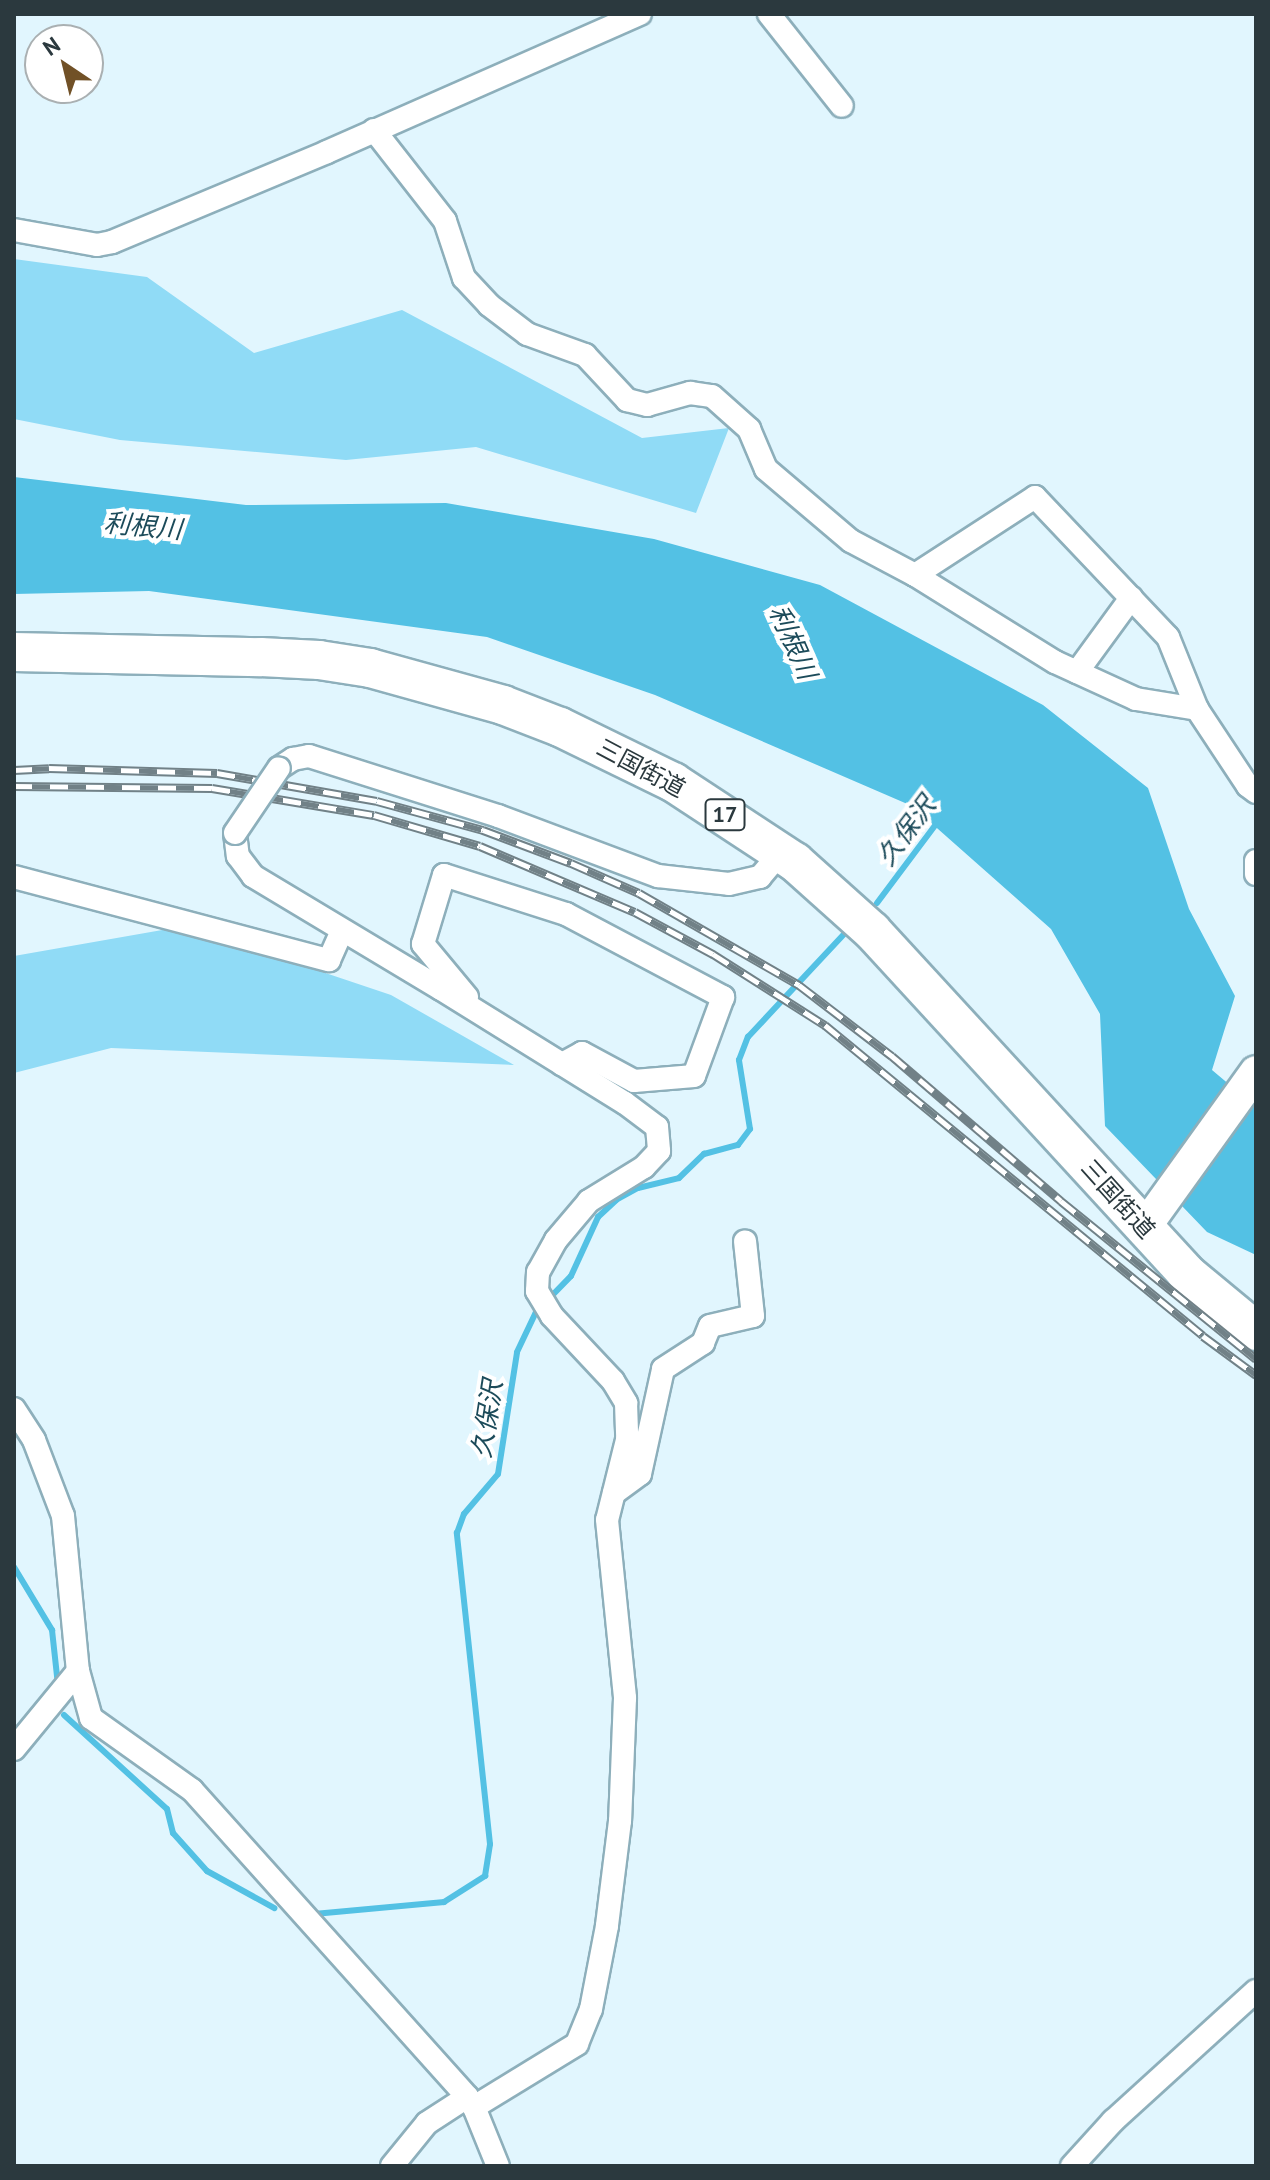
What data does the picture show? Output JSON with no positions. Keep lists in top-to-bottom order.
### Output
{
  "streets": {
    "highway": ["三国街道", "17"]
  },
  "water": ["利根川", "久保沢"],
  "north": "top left"
}
